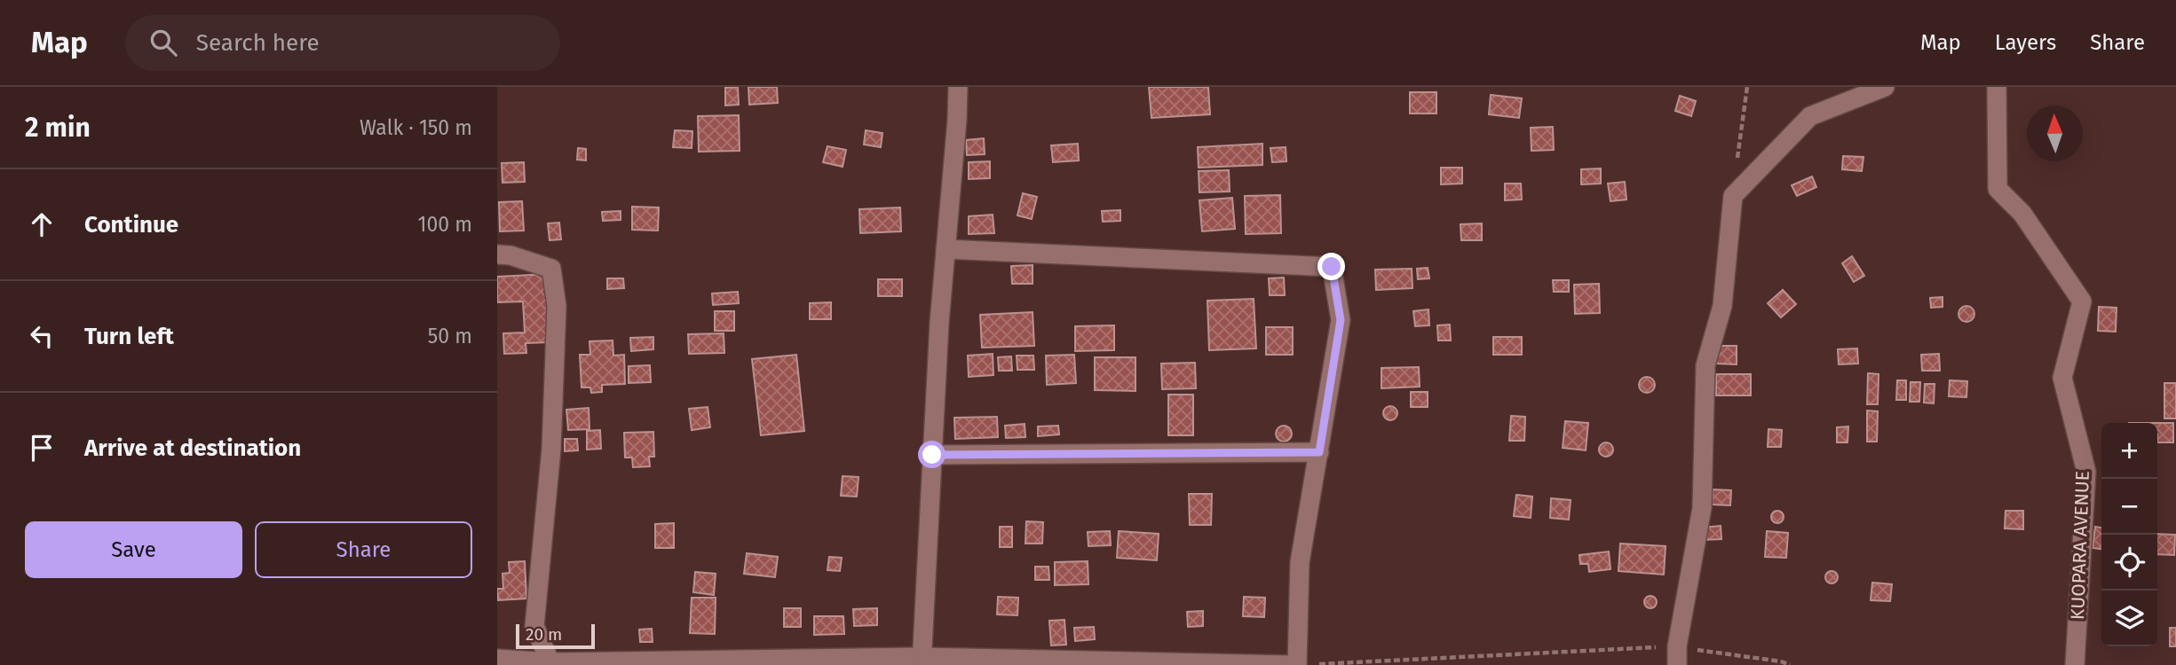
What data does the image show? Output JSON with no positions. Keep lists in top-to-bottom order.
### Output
{
  "streets": {
    "street": ["KUOPARA AVENUE"]
  },
  "scale_bar": "20 m",
  "north": "top",
  "page": {
    "header": "Map",
    "search": "Search here",
    "nav": ["Map", "Layers", "Share"],
    "heading": ["2 min", "Walk · 150 m"],
    "list": [
      ["Continue", "100 m"],
      ["Turn left", "50 m"],
      "Arrive at destination"
    ],
    "map_buttons": ["+", "−"],
    "buttons": ["Save", "Share"],
    "scale": "20 m"
  }
}
